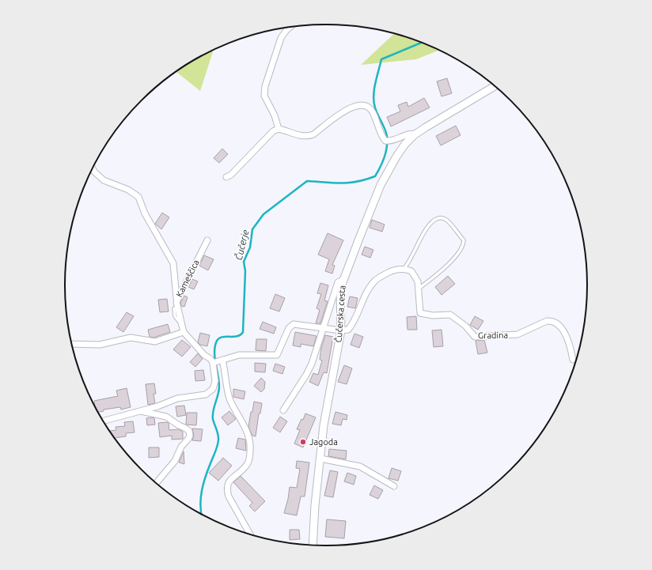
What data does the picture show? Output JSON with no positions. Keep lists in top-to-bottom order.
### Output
{
  "streets": {
    "street": ["Kameščica", "Čučerska cesta", "Gradina"]
  },
  "water": ["Čučerje"],
  "places": ["Jagoda"]
}
